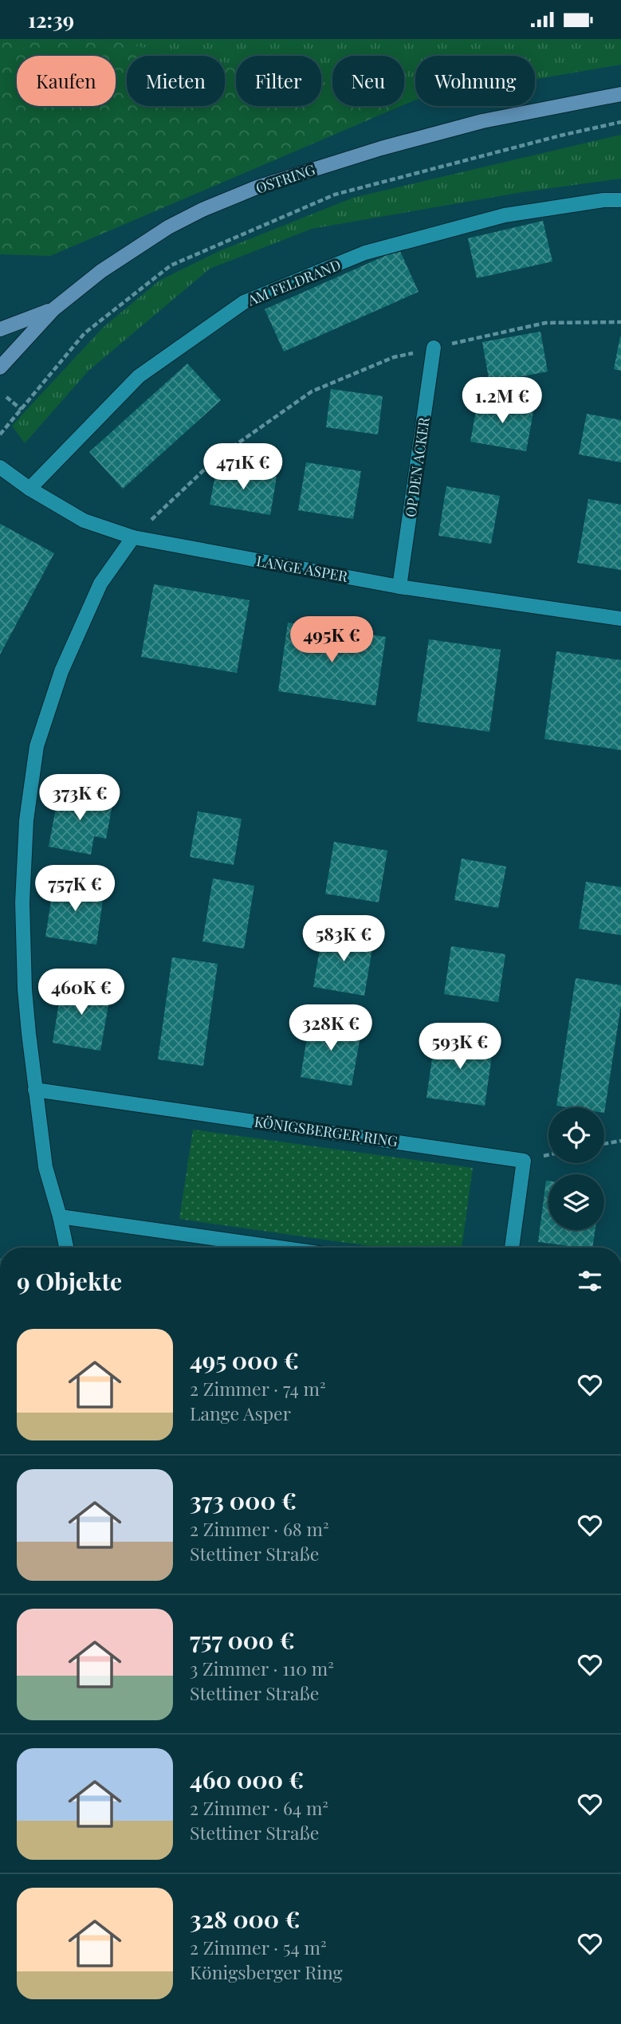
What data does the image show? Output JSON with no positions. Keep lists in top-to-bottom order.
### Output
{
  "streets": {
    "main road": ["OSTRING"],
    "street": [
      "AM FELDRAND",
      "OP DEN ACKER",
      "LANGE ASPER",
      "KÖNIGSBERGER RING"
    ]
  },
  "crossings": [
    ["AM FELDRAND", "LANGE ASPER"],
    ["OP DEN ACKER", "LANGE ASPER"]
  ],
  "page": {
    "status": "12:39",
    "chip": [
      "Kaufen",
      "Mieten",
      "Filter",
      "Neu",
      "Wohnung"
    ],
    "price": [
      "1.2M €",
      "471K €",
      "495K €",
      "373K €",
      "757K €",
      "583K €",
      "460K €",
      "328K €",
      "593K €"
    ],
    "heading": "9 Objekte",
    "list": [
      {
        "name": "495 000 €",
        "note": "2 Zimmer · 74 m² · Lange Asper"
      },
      {
        "name": "373 000 €",
        "note": "2 Zimmer · 68 m² · Stettiner Straße"
      },
      {
        "name": "757 000 €",
        "note": "3 Zimmer · 110 m² · Stettiner Straße"
      },
      {
        "name": "460 000 €",
        "note": "2 Zimmer · 64 m² · Stettiner Straße"
      },
      {
        "name": "328 000 €",
        "note": "2 Zimmer · 54 m² · Königsberger Ring"
      }
    ]
  }
}
